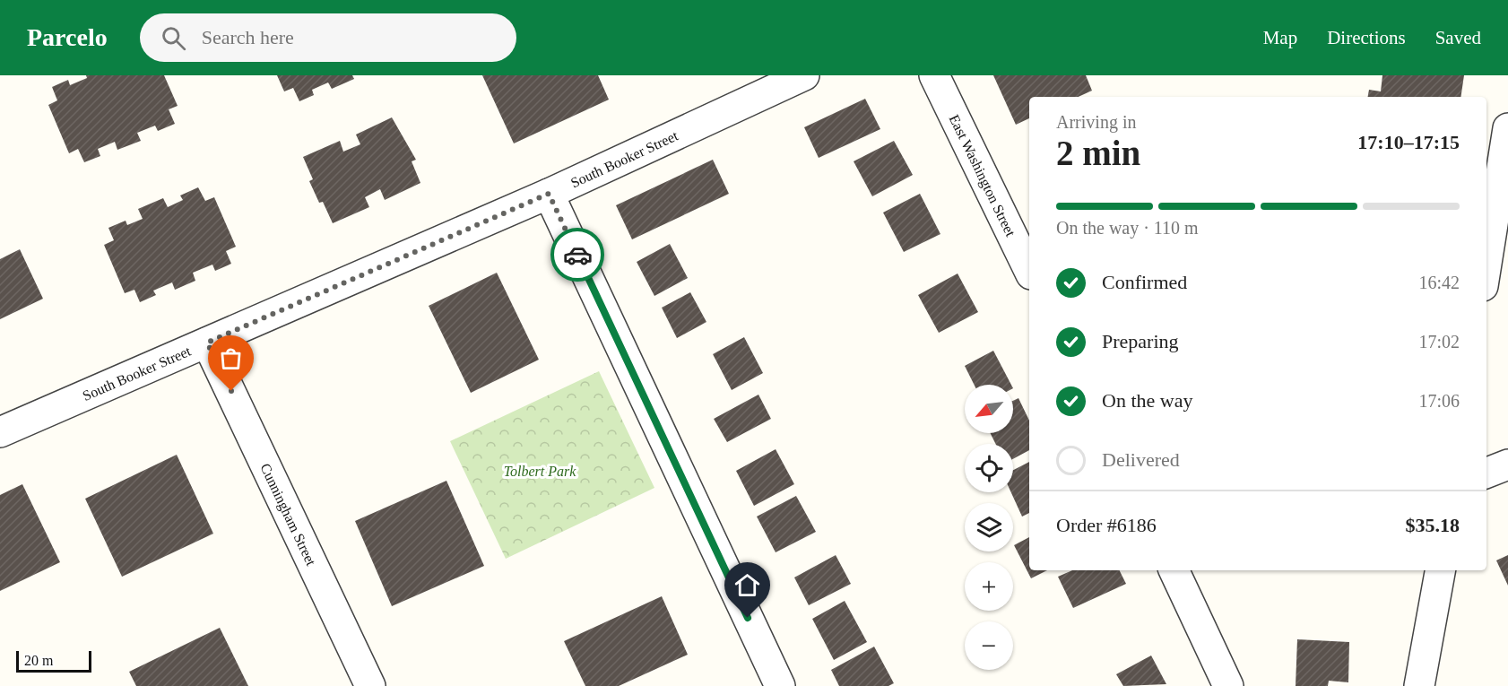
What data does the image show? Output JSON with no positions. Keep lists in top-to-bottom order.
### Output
{
  "streets": {
    "street": ["South Booker Street", "East Washington Street", "Cunningham Street"]
  },
  "crossings": [
    ["South Booker Street", "Cunningham Street"]
  ],
  "parks": ["Tolbert Park"],
  "scale_bar": "20 m",
  "north": "bottom left",
  "page": {
    "header": "Parcelo",
    "search": "Search here",
    "nav": ["Map", "Directions", "Saved"],
    "heading": ["2 min", "Arriving in", "17:10–17:15"],
    "panel": ["Order #6186", "$35.18"],
    "bar": "On the way · 110 m",
    "list": [
      ["Confirmed", "16:42"],
      ["Preparing", "17:02"],
      ["On the way", "17:06"],
      "Delivered"
    ],
    "map_buttons": ["+", "−"],
    "scale": "20 m"
  }
}
